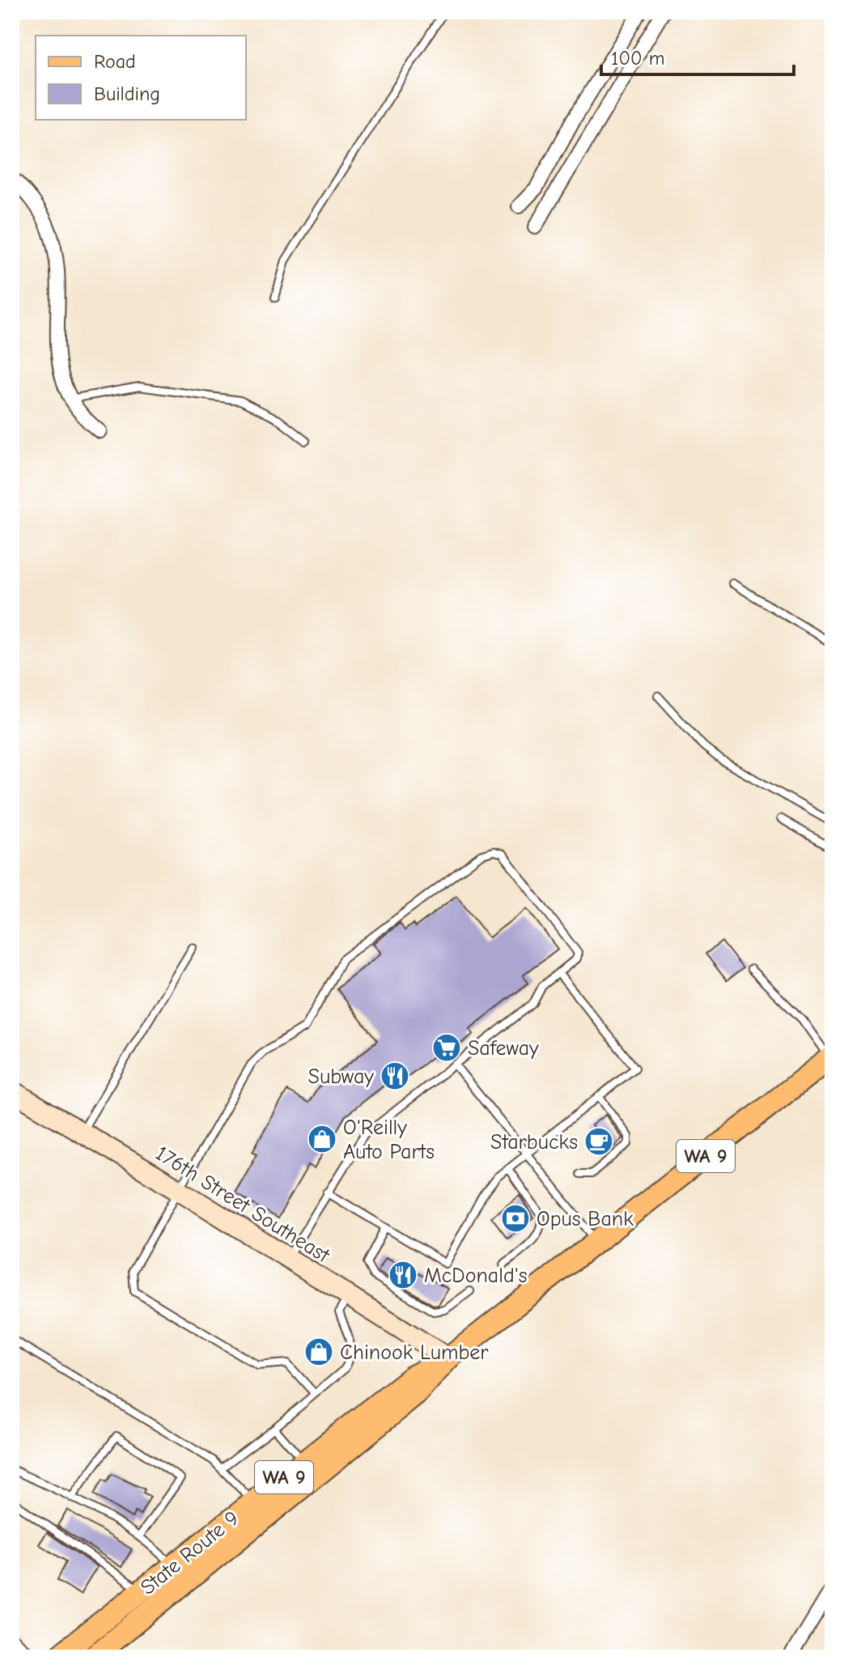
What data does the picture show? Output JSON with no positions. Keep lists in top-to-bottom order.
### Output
{
  "streets": {
    "main road": ["WA 9", "State Route 9"],
    "street": ["176th Street Southeast"]
  },
  "crossings": [
    ["176th Street Southeast", "State Route 9"]
  ],
  "places": {
    "supermarket": ["Safeway"],
    "restaurant": ["Subway", "McDonald's"],
    "shop": ["O'Reilly Auto Parts", "Chinook Lumber"],
    "cafe": ["Starbucks"],
    "bank": ["Opus Bank"]
  },
  "legend": ["Road", "Building"],
  "scale_bar": "100 m"
}
